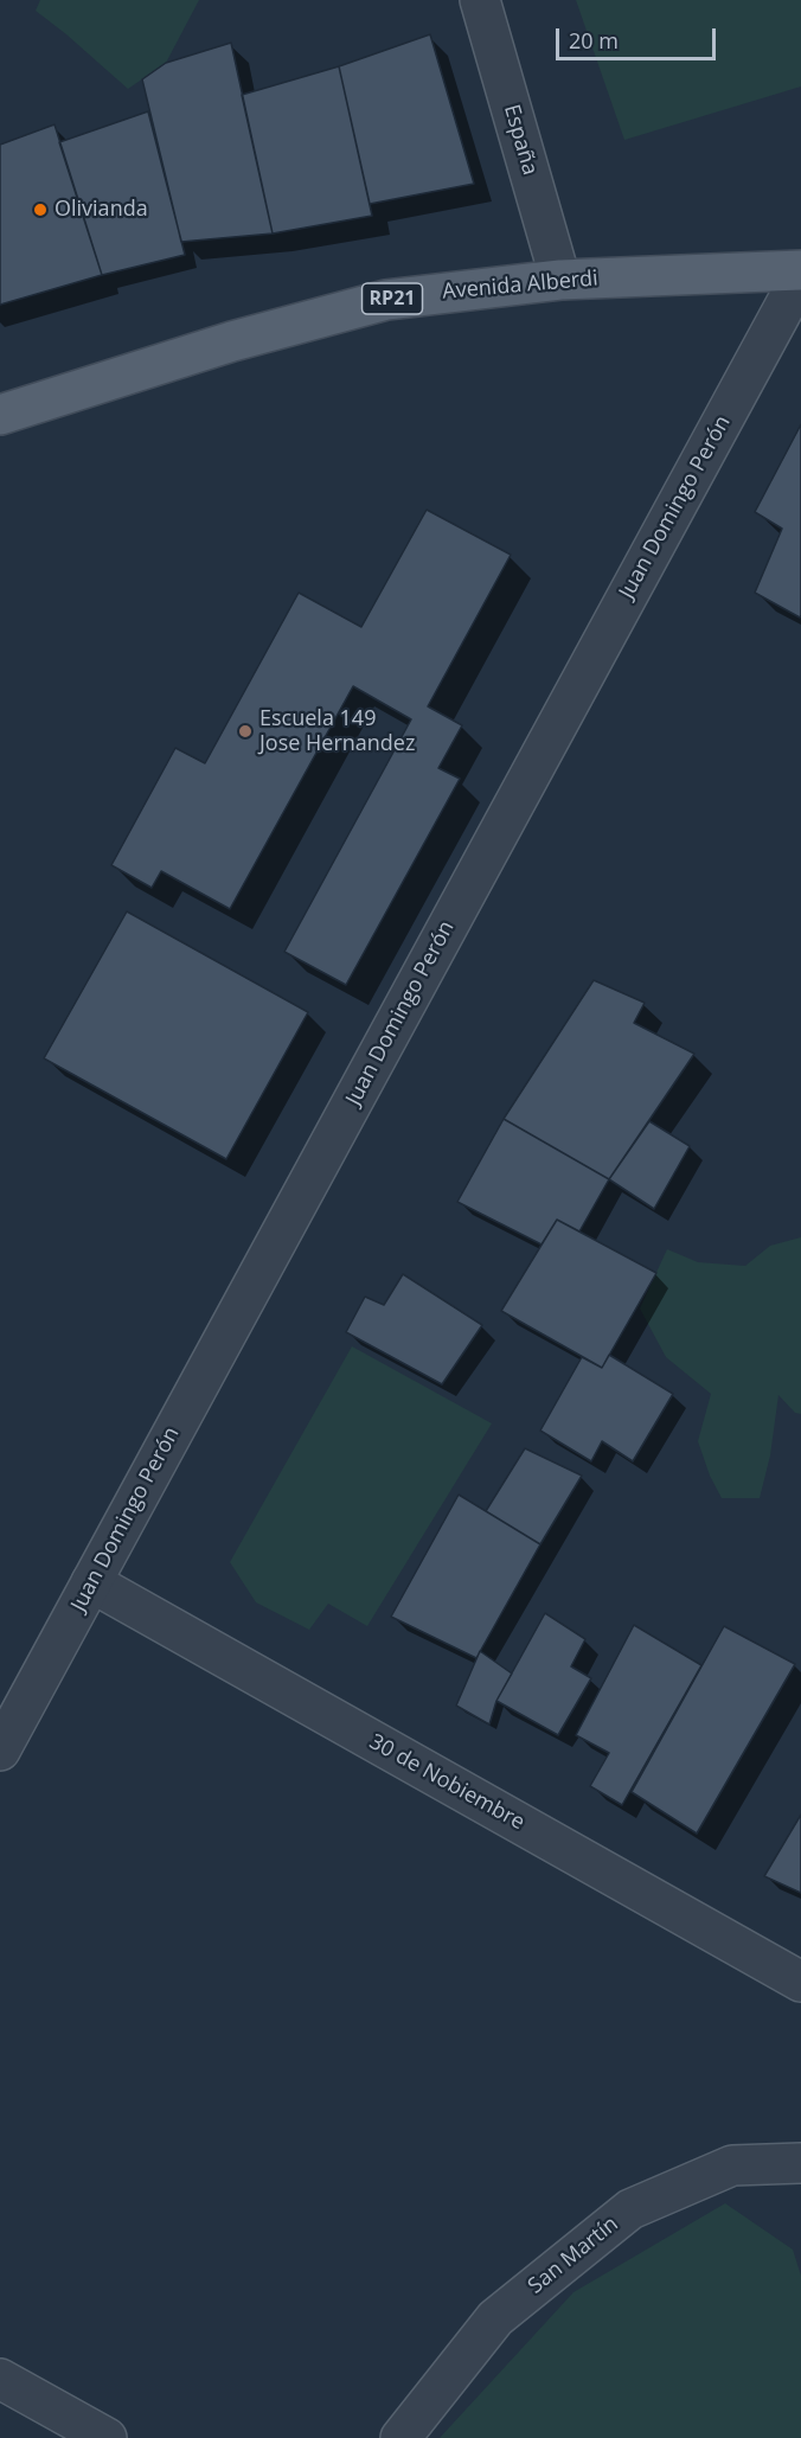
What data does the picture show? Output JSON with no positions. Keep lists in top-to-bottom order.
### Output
{
  "streets": {
    "main road": ["Avenida Alberdi", "RP21"],
    "street": [
      "España",
      "Juan Domingo Perón",
      "30 de Nobiembre",
      "San Martín"
    ]
  },
  "crossings": [
    ["España", "Avenida Alberdi"],
    ["Juan Domingo Perón", "30 de Nobiembre"]
  ],
  "places": ["Olivianda", "Escuela 149 Jose Hernandez"],
  "scale_bar": "20 m"
}
